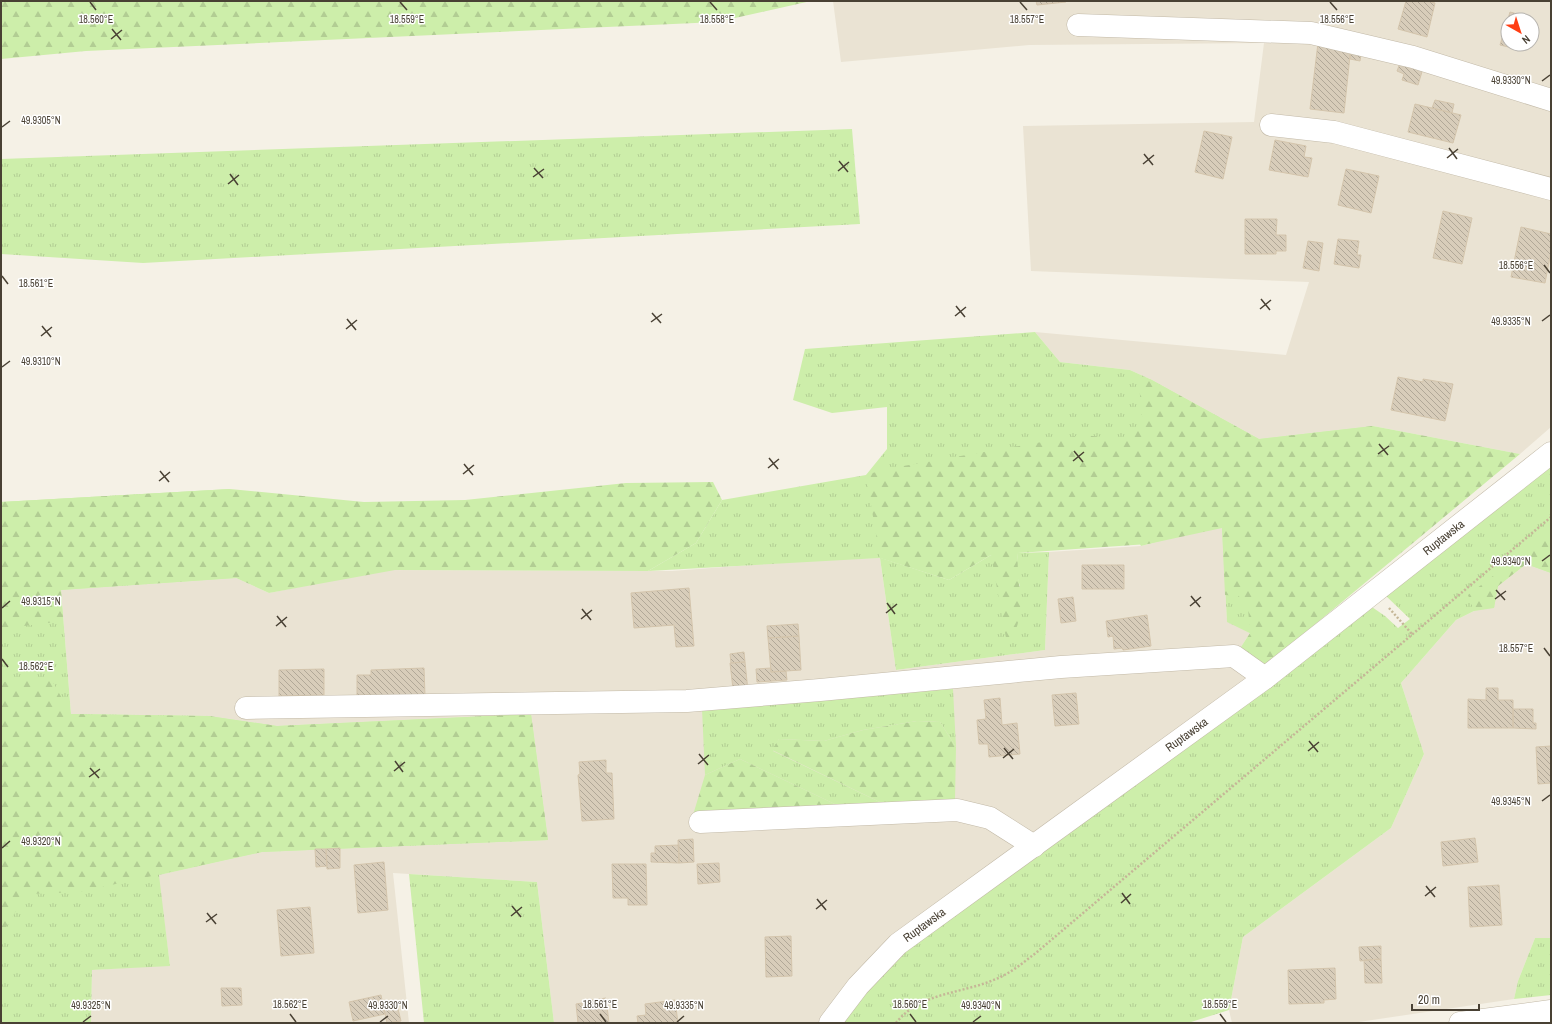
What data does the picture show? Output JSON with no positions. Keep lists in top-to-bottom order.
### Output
{
  "streets": {
    "street": ["Ruptawska"]
  },
  "scale_bar": "20 m",
  "north": "bottom right",
  "coordinates": [
    "18.560°E",
    "18.559°E",
    "18.558°E",
    "18.557°E",
    "18.556°E",
    "49.9330°N",
    "49.9305°N",
    "18.561°E",
    "49.9335°N",
    "49.9310°N",
    "49.9340°N",
    "49.9315°N",
    "18.562°E",
    "49.9345°N",
    "49.9320°N",
    "49.9325°N"
  ]
}
